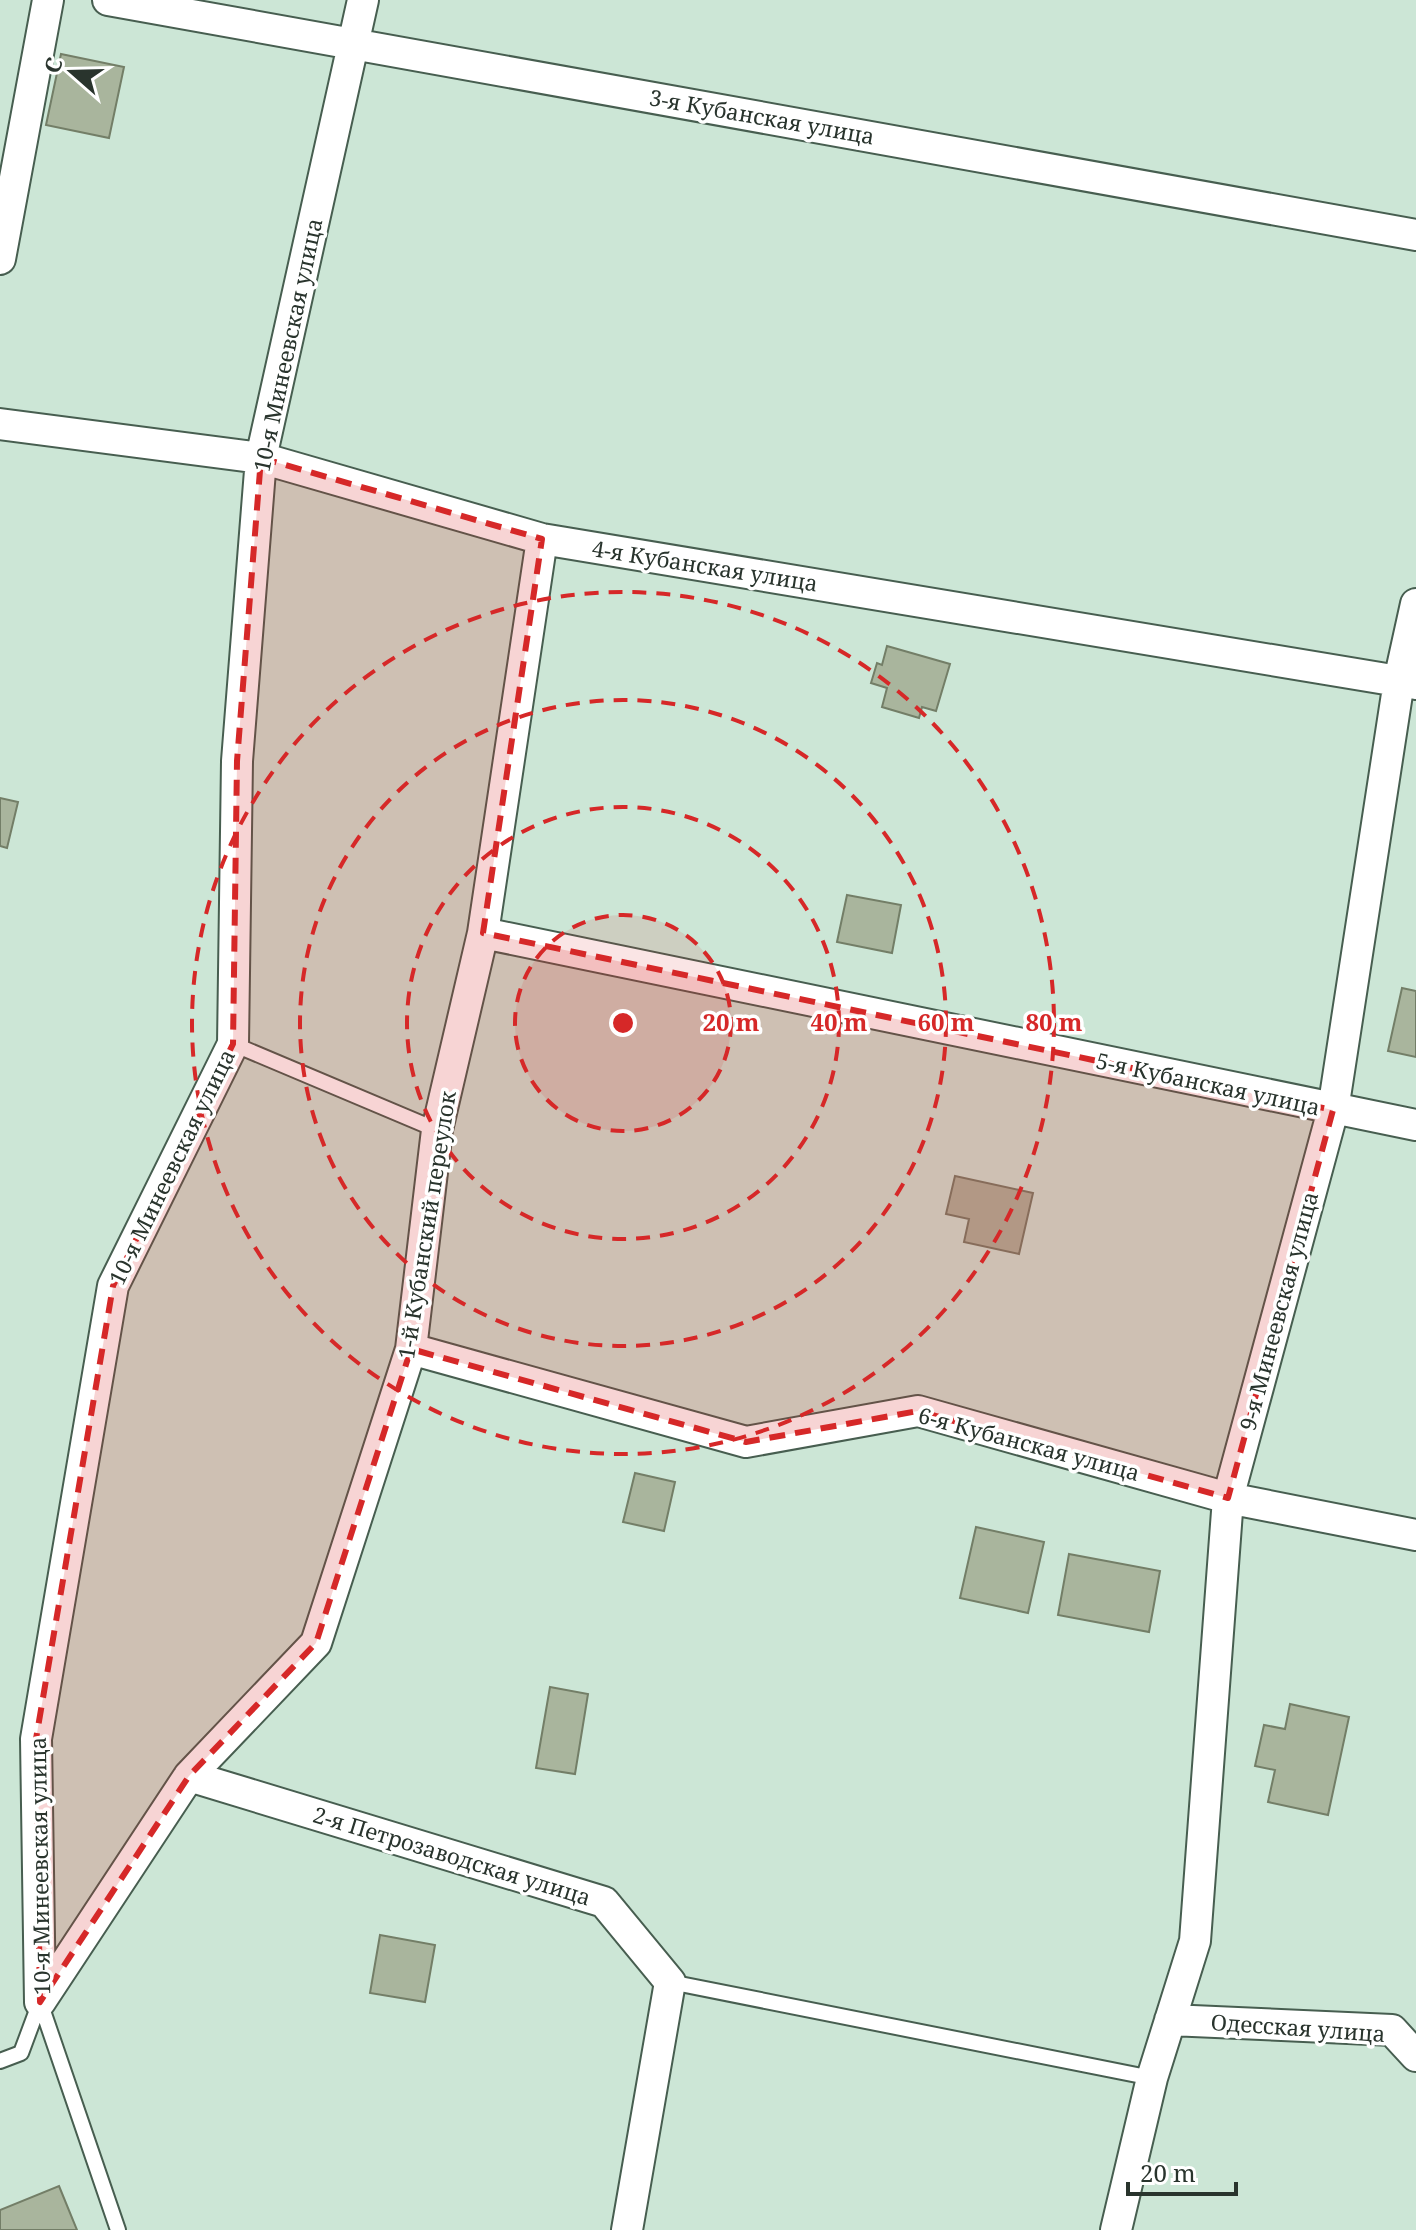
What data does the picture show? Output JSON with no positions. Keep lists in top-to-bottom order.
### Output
{
  "streets": {
    "street": [
      "3-я Кубанская улица",
      "10-я Минеевская улица",
      "4-я Кубанская улица",
      "5-я Кубанская улица",
      "1-й Кубанский переулок",
      "9-я Минеевская улица",
      "6-я Кубанская улица",
      "2-я Петрозаводская улица",
      "Одесская улица"
    ]
  },
  "crossings": [
    ["3-я Кубанская улица", "10-я Минеевская улица"],
    ["10-я Минеевская улица", "4-я Кубанская улица"],
    ["10-я Минеевская улица", "1-й Кубанский переулок"],
    ["4-я Кубанская улица", "1-й Кубанский переулок"],
    ["4-я Кубанская улица", "9-я Минеевская улица"],
    ["5-я Кубанская улица", "1-й Кубанский переулок"],
    ["5-я Кубанская улица", "9-я Минеевская улица"],
    ["1-й Кубанский переулок", "6-я Кубанская улица"],
    ["1-й Кубанский переулок", "2-я Петрозаводская улица"],
    ["9-я Минеевская улица", "6-я Кубанская улица"],
    ["9-я Минеевская улица", "Одесская улица"]
  ],
  "scale_bar": "20 m",
  "north": "left",
  "rings": [
    "20 m",
    "40 m",
    "60 m",
    "80 m"
  ]
}
